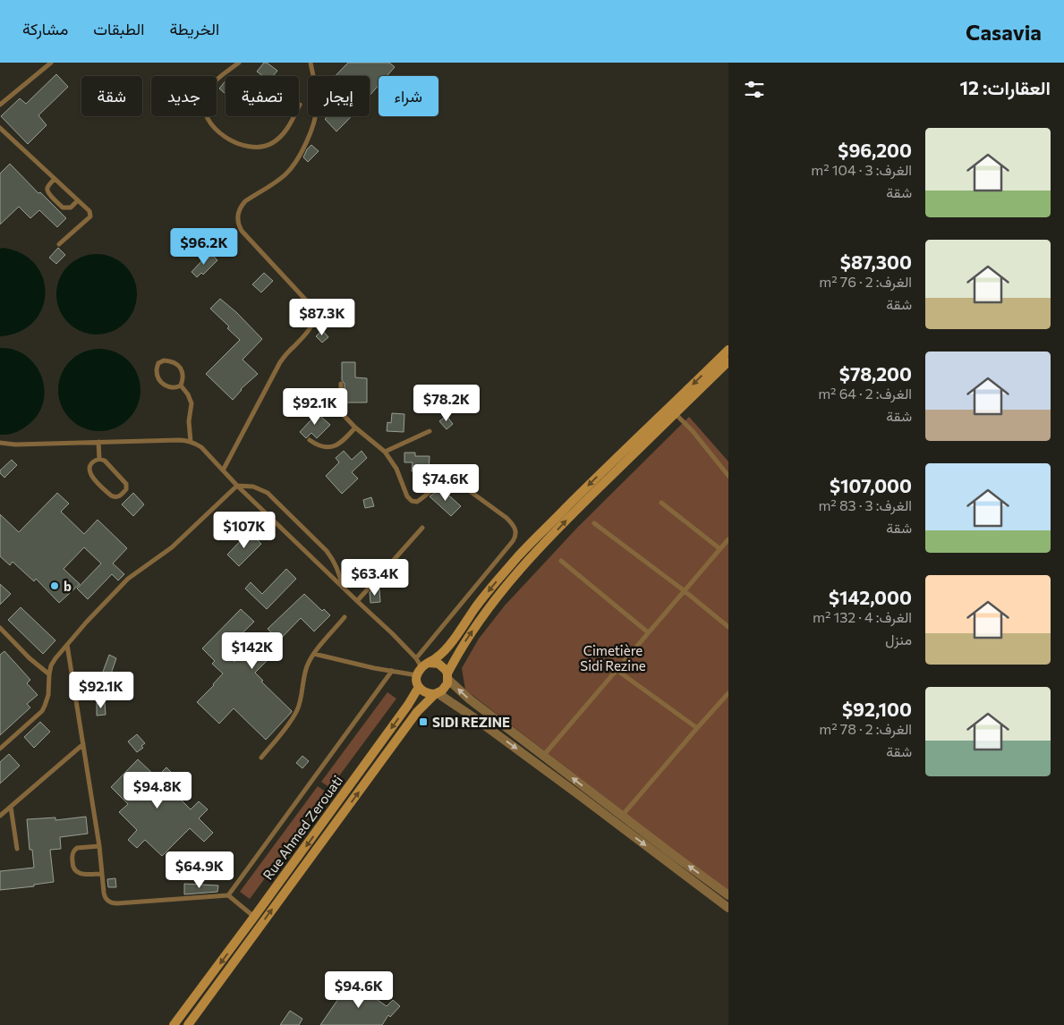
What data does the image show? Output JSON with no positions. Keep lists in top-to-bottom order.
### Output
{
  "streets": {
    "main road": ["Rue Ahmed Zerouati"]
  },
  "parks": ["Cimetière Sidi Rezine"],
  "places": {
    "other": ["b"],
    "transit": ["SIDI REZINE"]
  },
  "page": {
    "header": "Casavia",
    "nav": ["الخريطة", "الطبقات", "مشاركة"],
    "heading": "العقارات: 12",
    "chip": [
      "شراء",
      "إيجار",
      "تصفية",
      "جديد",
      "شقة"
    ],
    "list": [
      {
        "name": "$96,200",
        "note": "الغرف: 3 · 104 m² · شقة"
      },
      {
        "name": "$87,300",
        "note": "الغرف: 2 · 76 m² · شقة"
      },
      {
        "name": "$78,200",
        "note": "الغرف: 2 · 64 m² · شقة"
      },
      {
        "name": "$107,000",
        "note": "الغرف: 3 · 83 m² · شقة"
      },
      {
        "name": "$142,000",
        "note": "الغرف: 4 · 132 m² · منزل"
      },
      {
        "name": "$92,100",
        "note": "الغرف: 2 · 78 m² · شقة"
      }
    ],
    "price": [
      "$96.2K",
      "$87.3K",
      "$78.2K",
      "$92.1K",
      "$74.6K",
      "$107K",
      "$63.4K",
      "$142K",
      "$92.1K",
      "$94.8K",
      "$64.9K",
      "$94.6K"
    ]
  }
}
